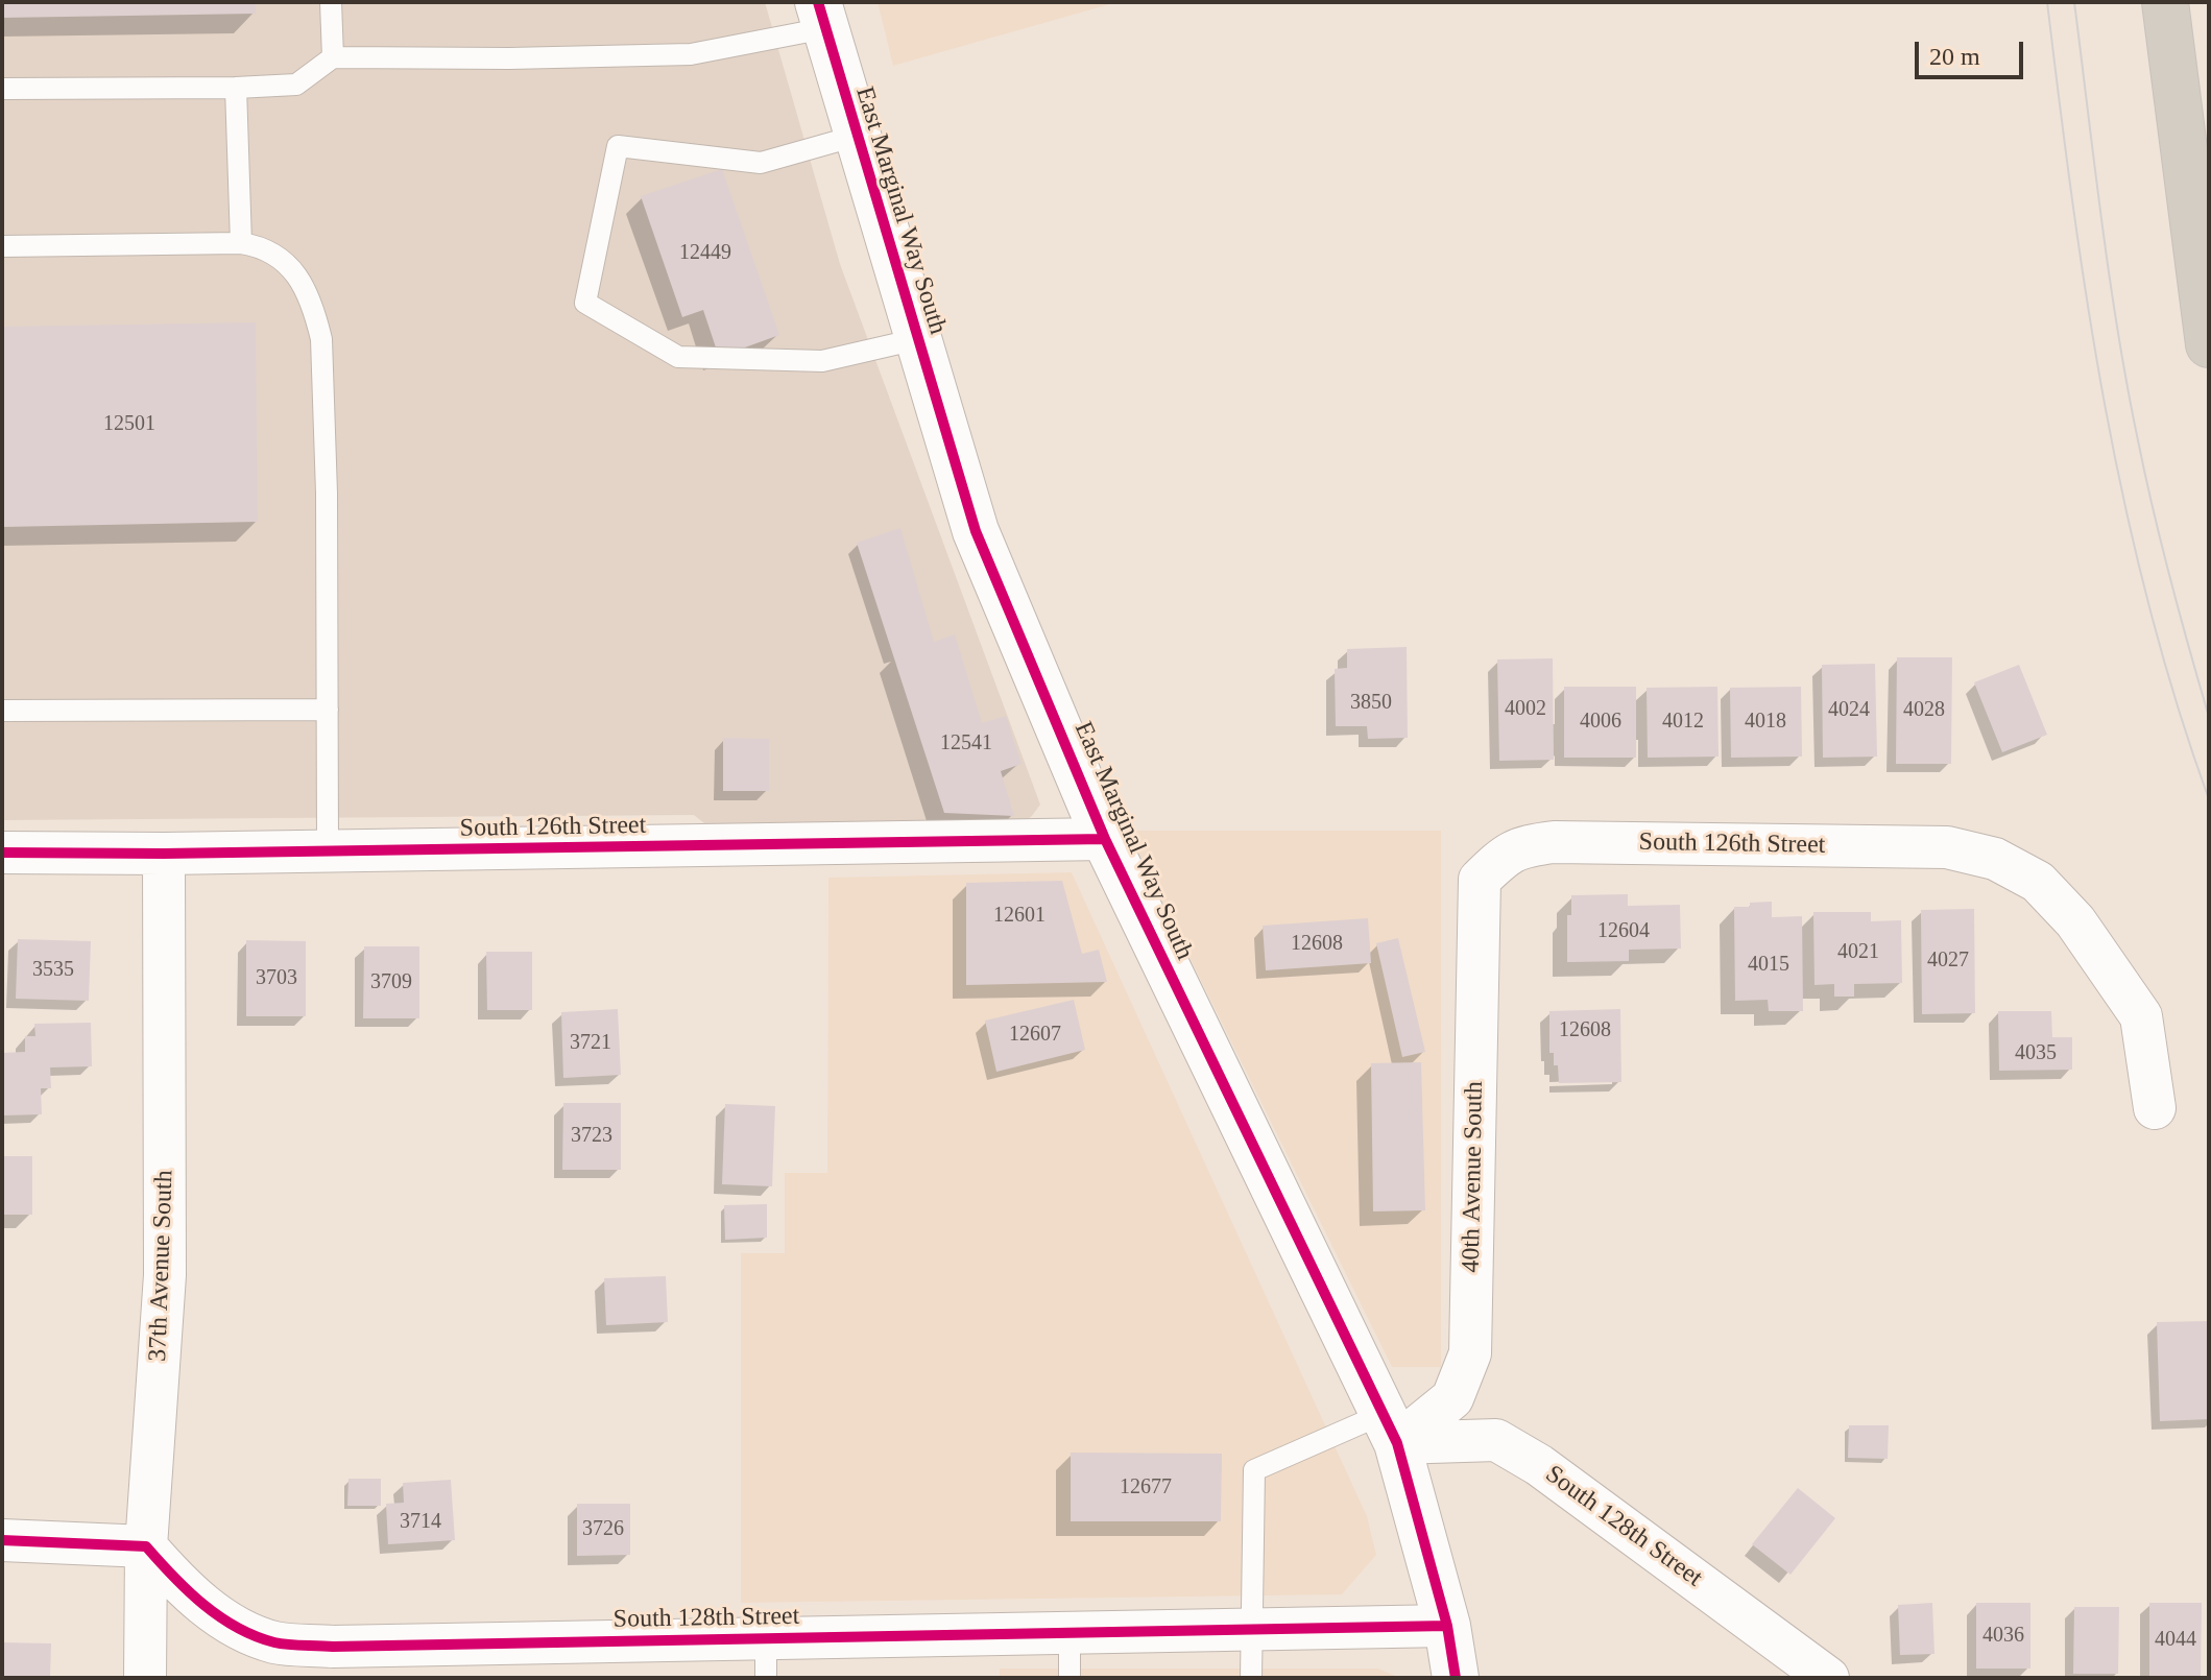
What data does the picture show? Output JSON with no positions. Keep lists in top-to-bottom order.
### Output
{
  "streets": {
    "street": [
      "East Marginal Way South",
      "South 126th Street",
      "40th Avenue South",
      "37th Avenue South",
      "South 128th Street"
    ]
  },
  "crossings": [
    ["East Marginal Way South", "South 126th Street"],
    ["East Marginal Way South", "40th Avenue South"],
    ["East Marginal Way South", "South 128th Street"],
    ["South 126th Street", "40th Avenue South"],
    ["South 126th Street", "37th Avenue South"],
    ["40th Avenue South", "South 128th Street"],
    ["37th Avenue South", "South 128th Street"]
  ],
  "house_numbers": [
    "12449",
    "12501",
    "3850",
    "4002",
    "4024",
    "4028",
    "4006",
    "4012",
    "4018",
    "12541",
    "12601",
    "12604",
    "12608",
    "4021",
    "4027",
    "4015",
    "3535",
    "3703",
    "3709",
    "12608",
    "12607",
    "3721",
    "4035",
    "3723",
    "12677",
    "3714",
    "3726",
    "4036",
    "4044"
  ],
  "scale_bar": "20 m"
}
